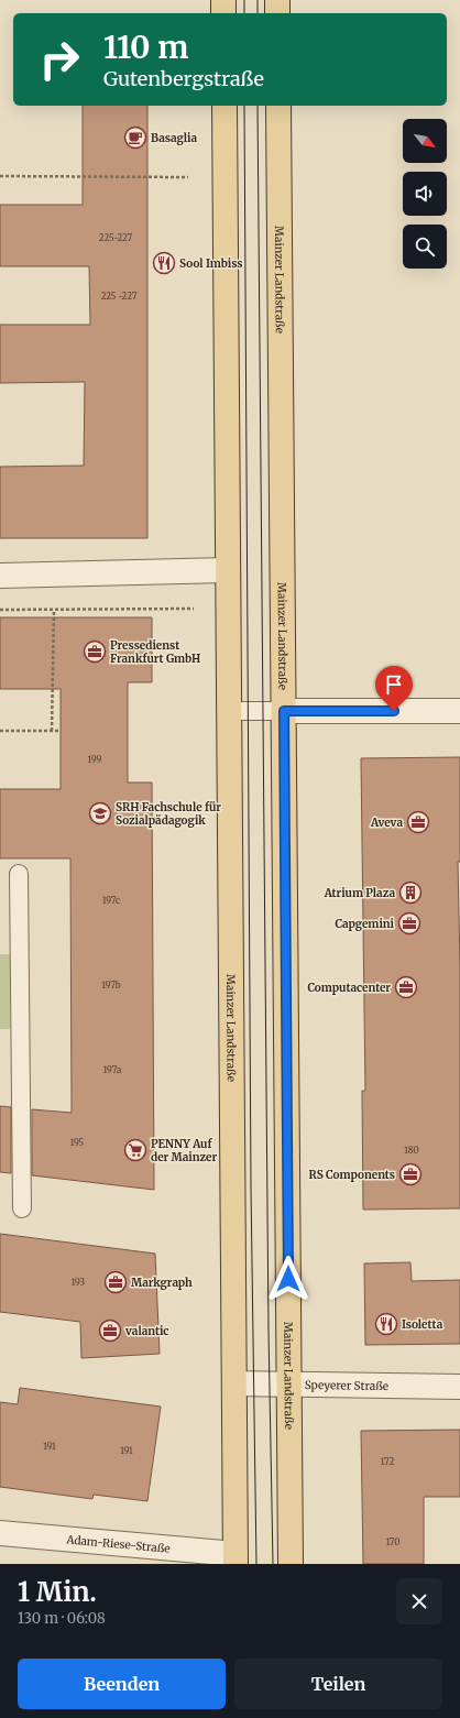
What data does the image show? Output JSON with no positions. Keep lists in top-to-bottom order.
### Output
{
  "streets": {
    "main road": ["Mainzer Landstraße"],
    "street": ["Speyerer Straße", "Adam-Riese-Straße"]
  },
  "crossings": [
    ["Mainzer Landstraße", "Speyerer Straße"],
    ["Mainzer Landstraße", "Adam-Riese-Straße"]
  ],
  "places": {
    "cafe": ["Basaglia"],
    "restaurant": ["Sool Imbiss", "Isoletta"],
    "office": [
      "Pressedienst Frankfurt GmbH",
      "Aveva",
      "Capgemini",
      "Computacenter",
      "RS Components",
      "Markgraph",
      "valantic"
    ],
    "school or university": ["SRH Fachschule für Sozialpädagogik"],
    "building": ["Atrium Plaza"],
    "supermarket": ["PENNY Auf der Mainzer"]
  },
  "house_numbers": [
    "225-227",
    "225 -227",
    "199",
    "197c",
    "197b",
    "197a",
    "195",
    "180",
    "193",
    "191",
    "191",
    "172",
    "170"
  ],
  "north": "bottom right",
  "page": {
    "turn": ["110 m", "Gutenbergstraße"],
    "heading": ["1 Min.", "130 m · 06:08"],
    "buttons": ["Beenden", "Teilen"]
  }
}
